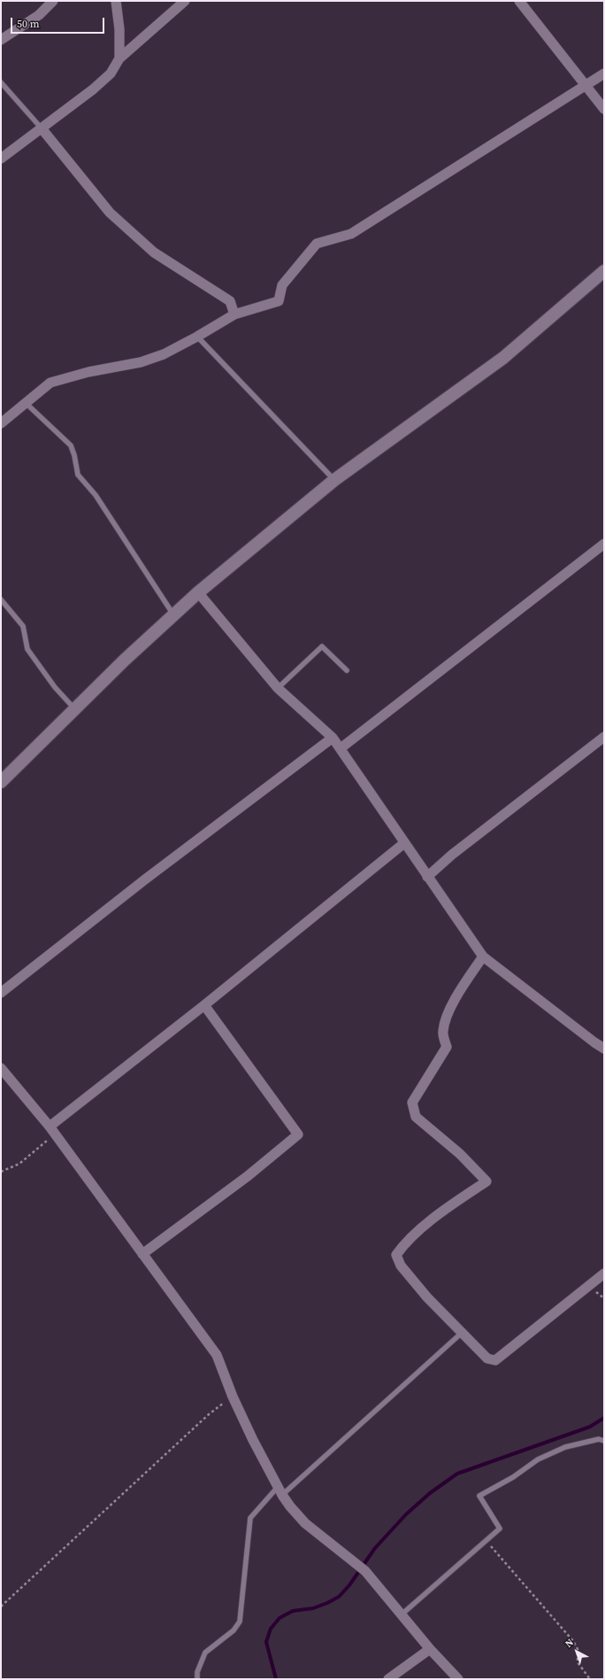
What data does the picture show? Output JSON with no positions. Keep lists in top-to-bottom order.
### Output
{
  "scale_bar": "50 m",
  "north": "top left"
}
